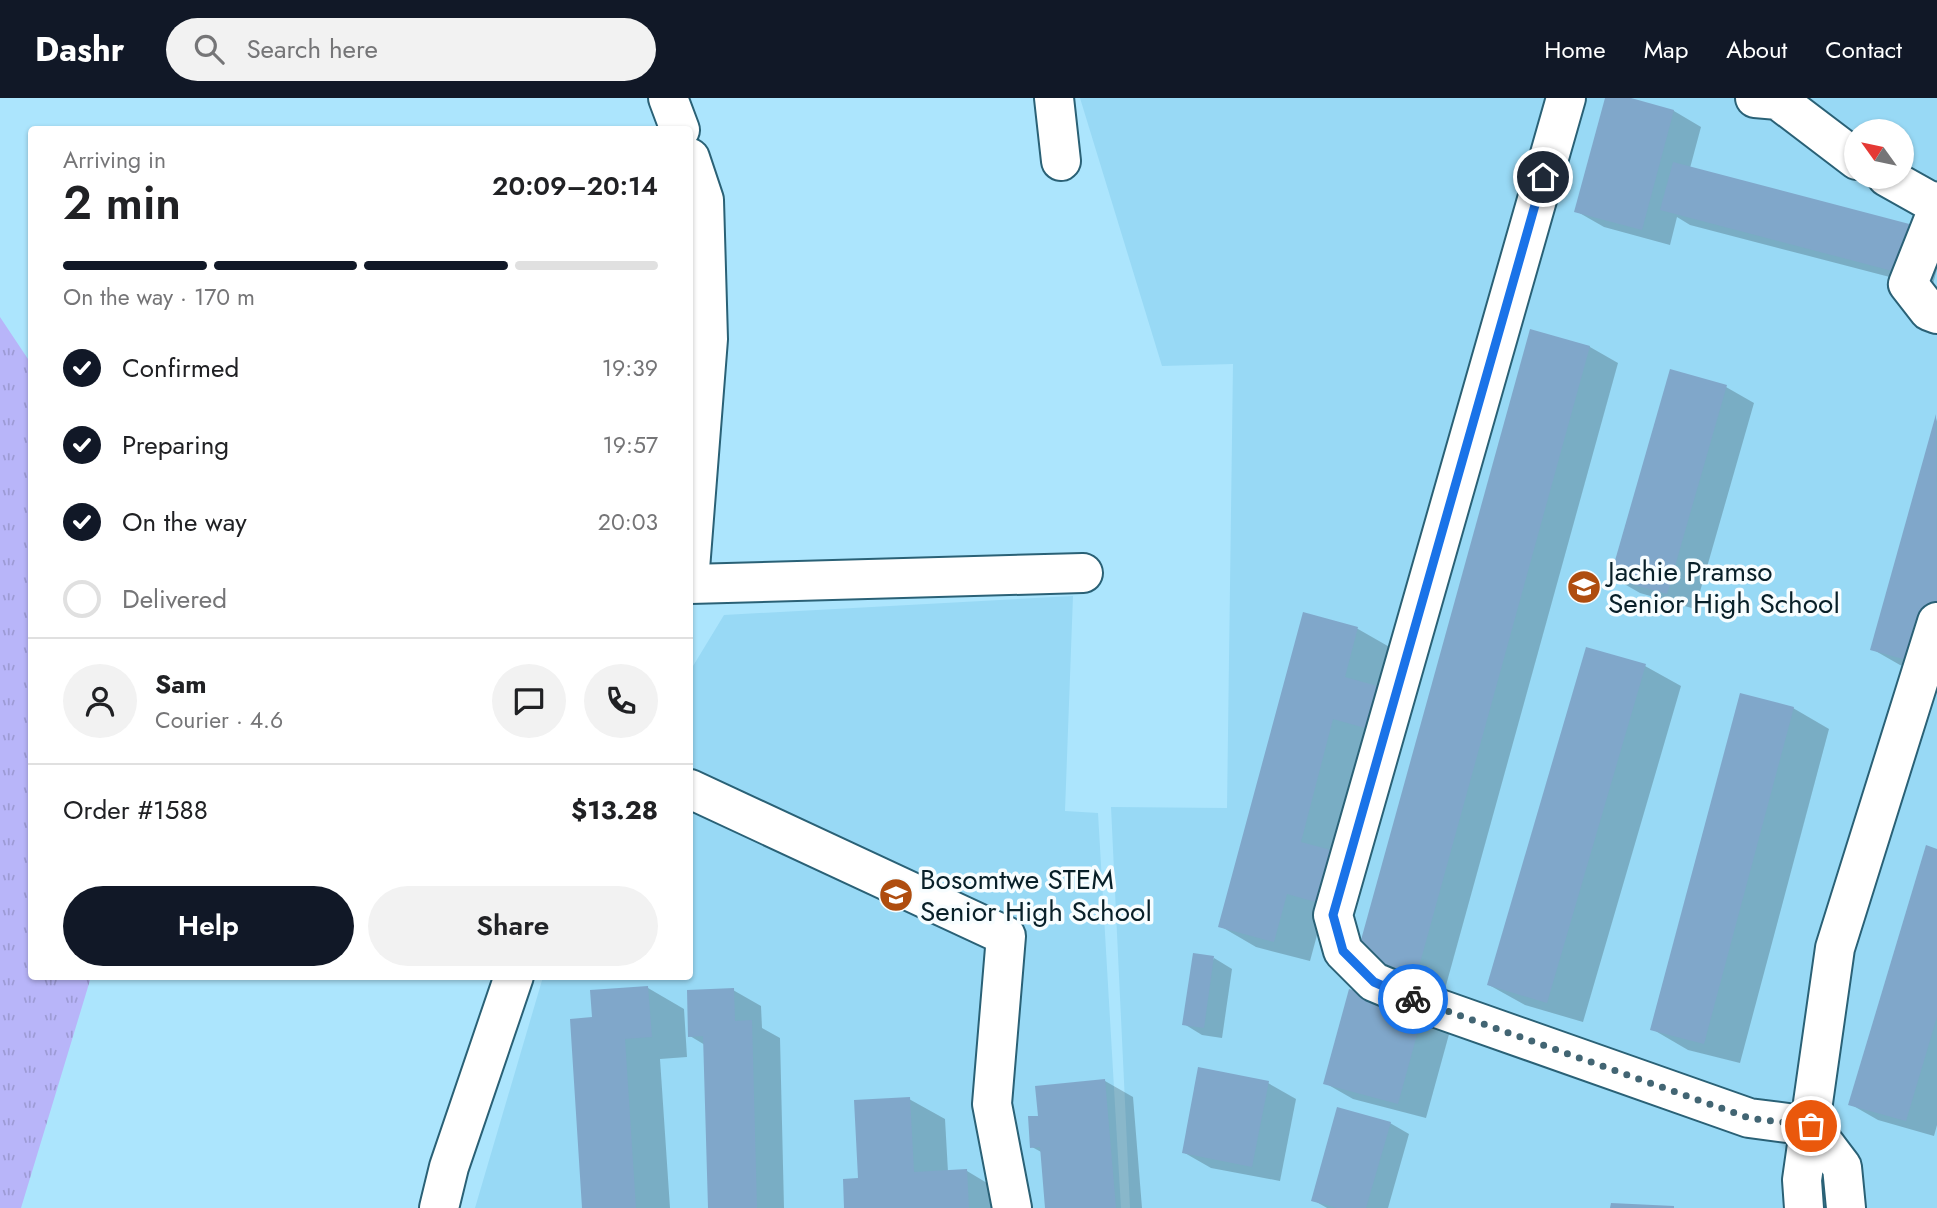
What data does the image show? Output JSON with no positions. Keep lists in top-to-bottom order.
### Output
{
  "places": {
    "school or university": ["Jachie Pramso Senior High School", "Bosomtwe STEM Senior High School"]
  },
  "north": "top left",
  "page": {
    "header": "Dashr",
    "search": "Search here",
    "nav": [
      "Home",
      "Map",
      "About",
      "Contact"
    ],
    "heading": ["2 min", "Arriving in", "20:09–20:14"],
    "panel": [
      "Sam",
      "Courier · 4.6",
      "Order #1588",
      "$13.28"
    ],
    "bar": "On the way · 170 m",
    "list": [
      ["Confirmed", "19:39"],
      ["Preparing", "19:57"],
      ["On the way", "20:03"],
      "Delivered"
    ],
    "buttons": ["Help", "Share"]
  }
}
